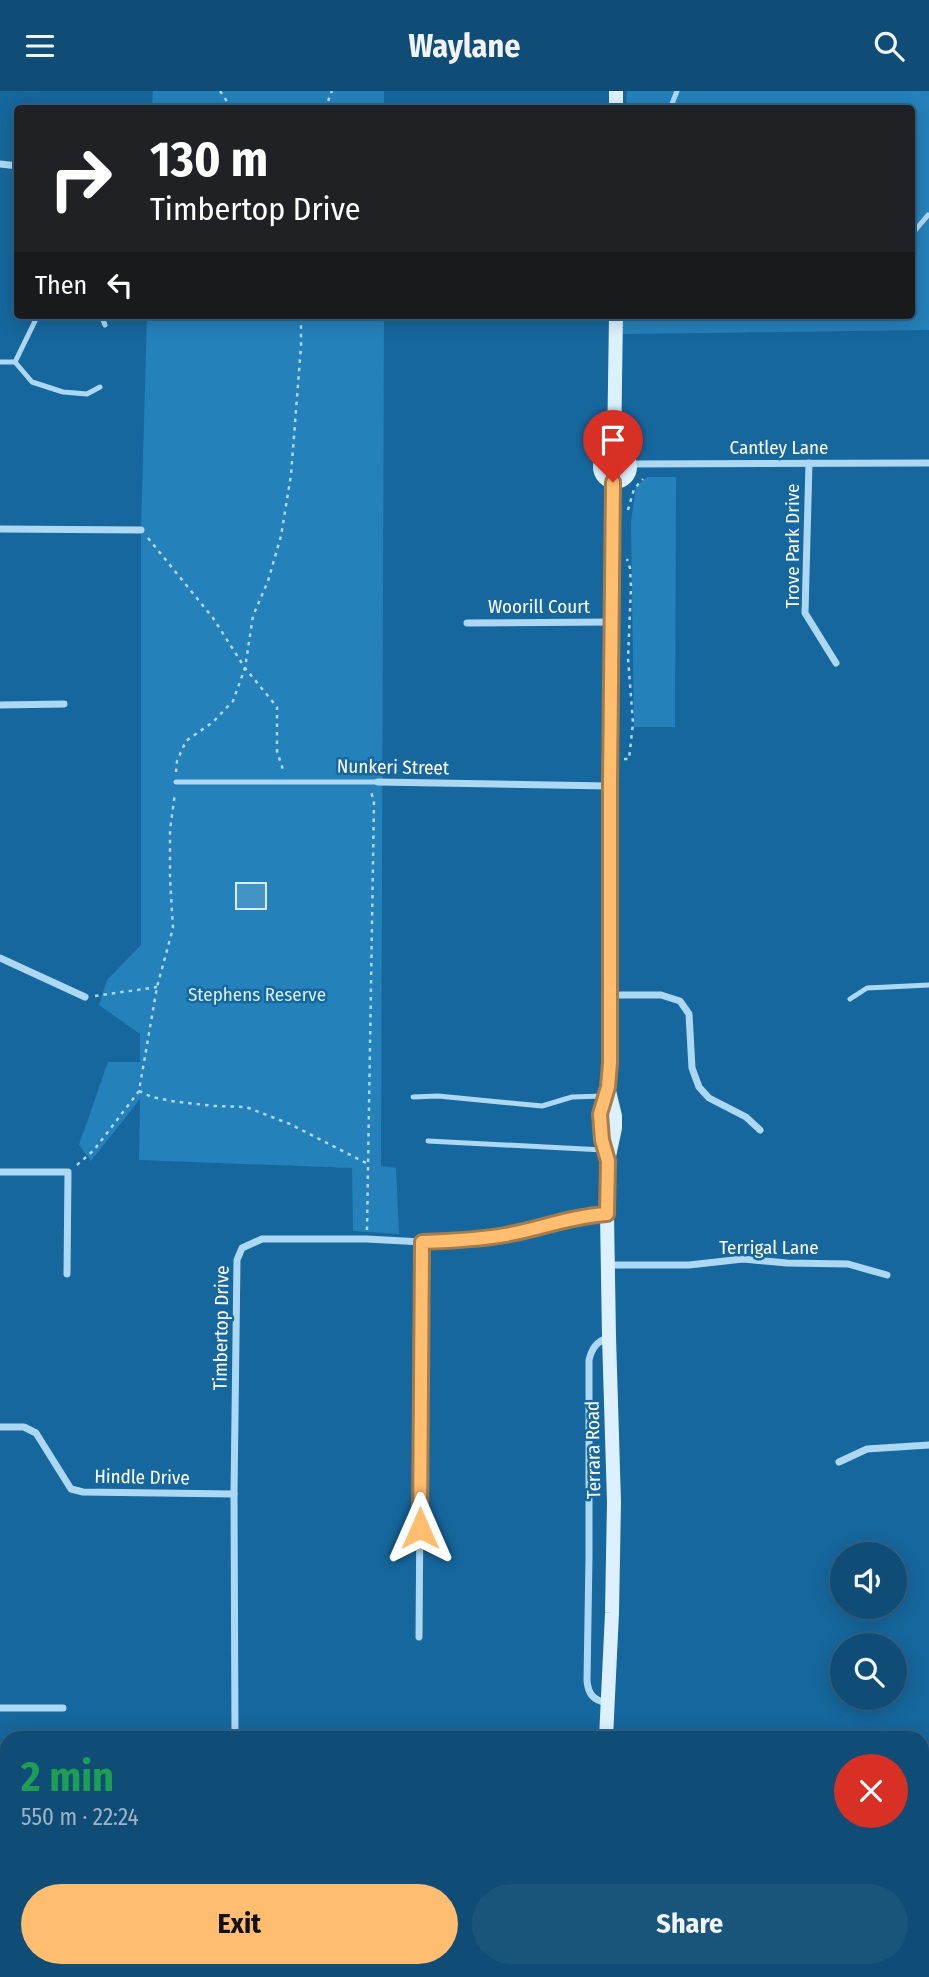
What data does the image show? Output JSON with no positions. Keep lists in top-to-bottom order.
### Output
{
  "streets": {
    "main road": ["Terrara Road"],
    "street": [
      "Cantley Lane",
      "Trove Park Drive",
      "Woorill Court",
      "Nunkeri Street",
      "Terrigal Lane",
      "Timbertop Drive",
      "Hindle Drive"
    ]
  },
  "crossings": [
    ["Cantley Lane", "Trove Park Drive"],
    ["Cantley Lane", "Terrara Road"],
    ["Woorill Court", "Terrara Road"],
    ["Nunkeri Street", "Terrara Road"],
    ["Terrigal Lane", "Terrara Road"],
    ["Timbertop Drive", "Terrara Road"],
    ["Timbertop Drive", "Hindle Drive"]
  ],
  "parks": ["Stephens Reserve"],
  "page": {
    "header": "Waylane",
    "turn": ["130 m", "Timbertop Drive"],
    "then": "Then",
    "heading": ["2 min", "550 m · 22:24"],
    "buttons": ["Exit", "Share"]
  }
}
